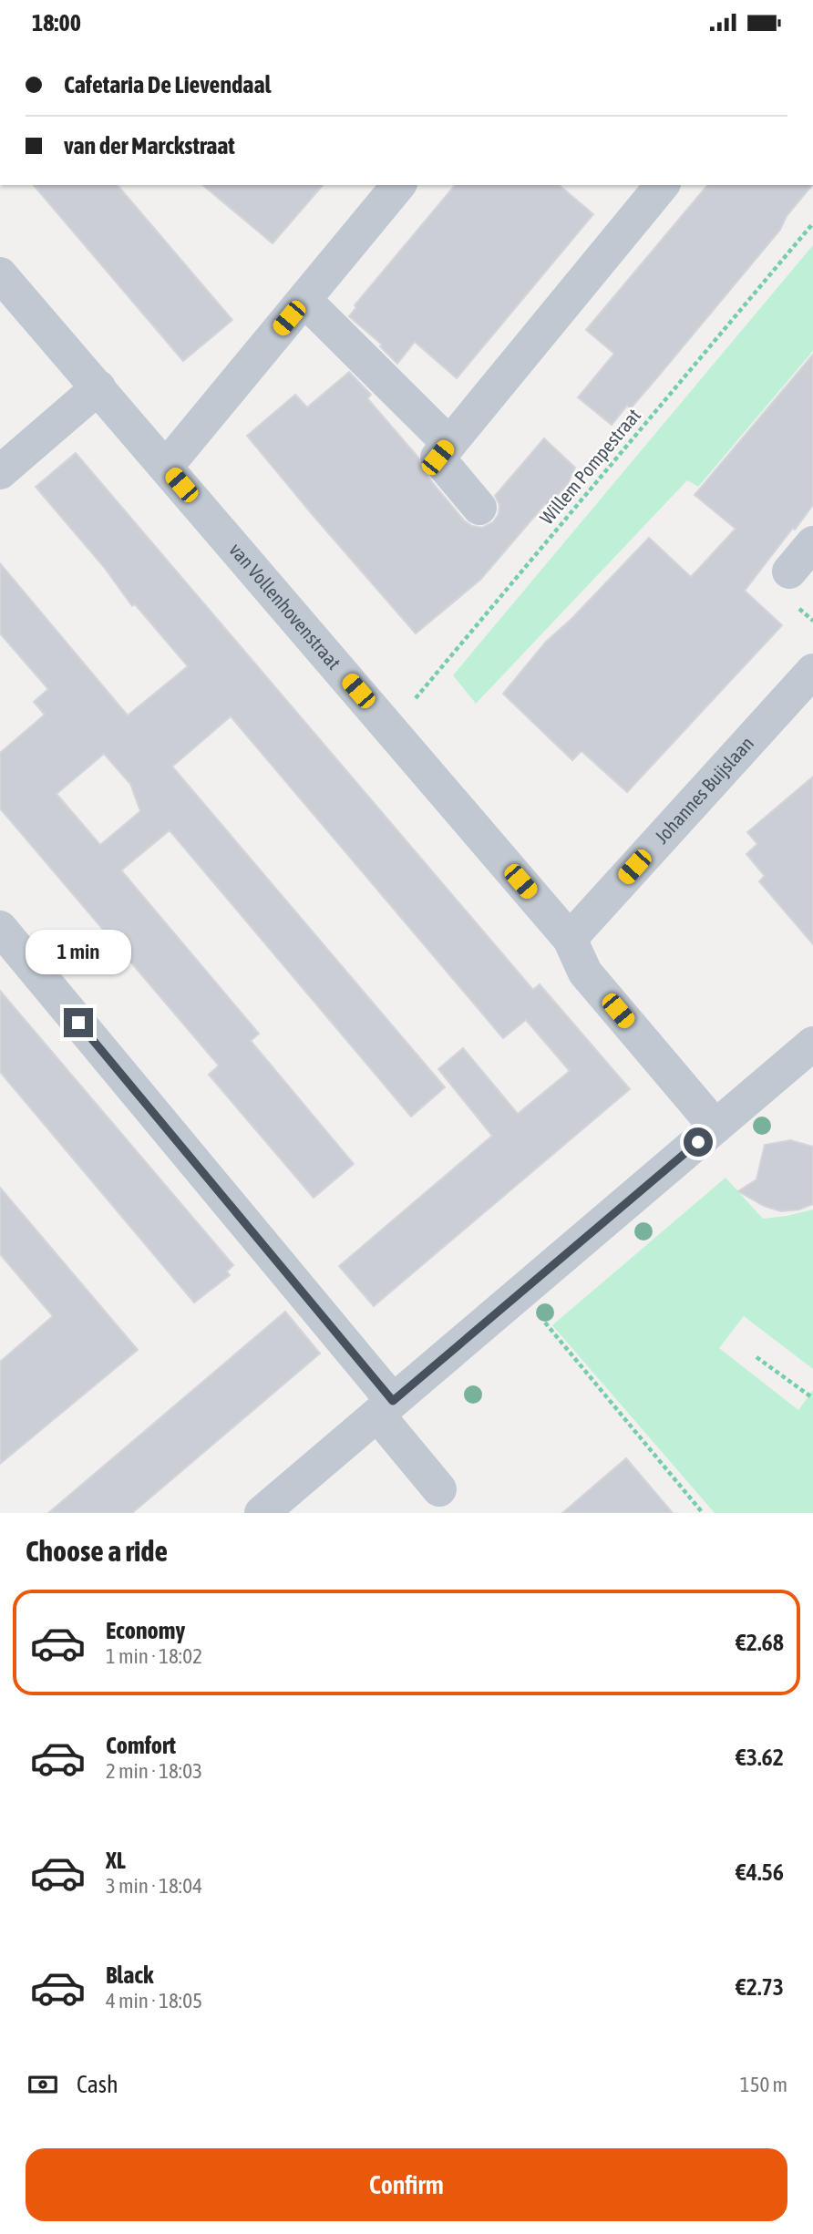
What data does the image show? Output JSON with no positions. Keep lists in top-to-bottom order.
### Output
{
  "streets": {
    "street": ["van Vollenhovenstraat", "Johannes Buijslaan"],
    "path": ["Willem Pompestraat"]
  },
  "crossings": [
    ["Willem Pompestraat", "van Vollenhovenstraat"],
    ["van Vollenhovenstraat", "Johannes Buijslaan"]
  ],
  "page": {
    "status": "18:00",
    "banner": ["Cafetaria De Lievendaal", "van der Marckstraat"],
    "bubble": "1 min",
    "heading": "Choose a ride",
    "list": [
      {
        "name": "Economy",
        "note": "1 min · 18:02",
        "value": "€2.68"
      },
      {
        "name": "Comfort",
        "note": "2 min · 18:03",
        "value": "€3.62"
      },
      {
        "name": "XL",
        "note": "3 min · 18:04",
        "value": "€4.56"
      },
      {
        "name": "Black",
        "note": "4 min · 18:05",
        "value": "€2.73"
      }
    ],
    "pay": ["Cash", "150 m"],
    "buttons": "Confirm"
  }
}
